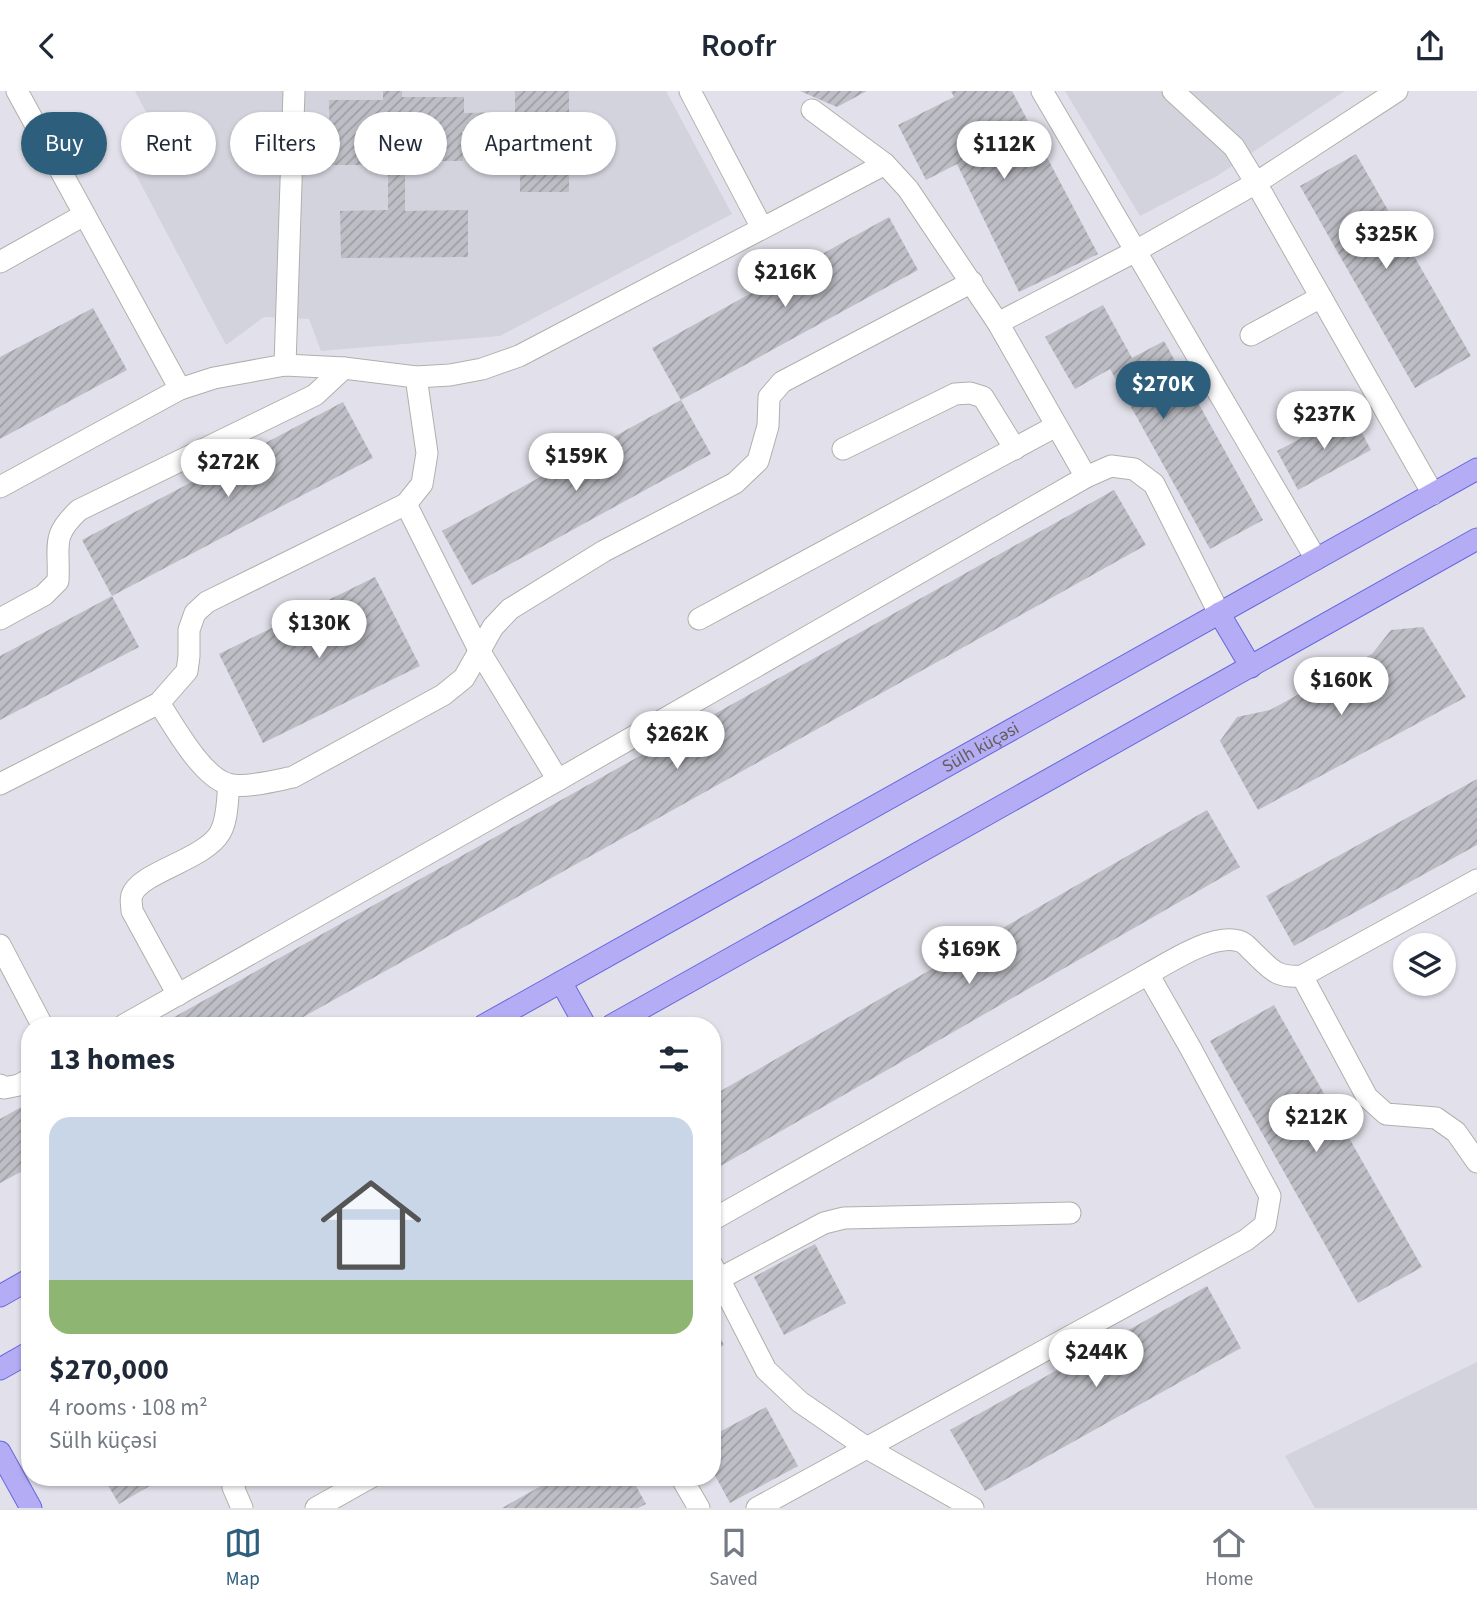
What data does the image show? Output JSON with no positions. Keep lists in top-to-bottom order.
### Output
{
  "streets": {
    "main road": ["Sülh küçəsi"]
  },
  "page": {
    "header": "Roofr",
    "chip": [
      "Buy",
      "Rent",
      "Filters",
      "New",
      "Apartment"
    ],
    "price": [
      "$112K",
      "$325K",
      "$216K",
      "$270K",
      "$237K",
      "$159K",
      "$272K",
      "$130K",
      "$160K",
      "$262K",
      "$169K",
      "$212K",
      "$244K"
    ],
    "heading": "13 homes",
    "list": [
      {
        "name": "$270,000",
        "note": "4 rooms · 108 m² · Sülh küçəsi"
      }
    ],
    "tabs": ["Map", "Saved", "Home"]
  }
}
